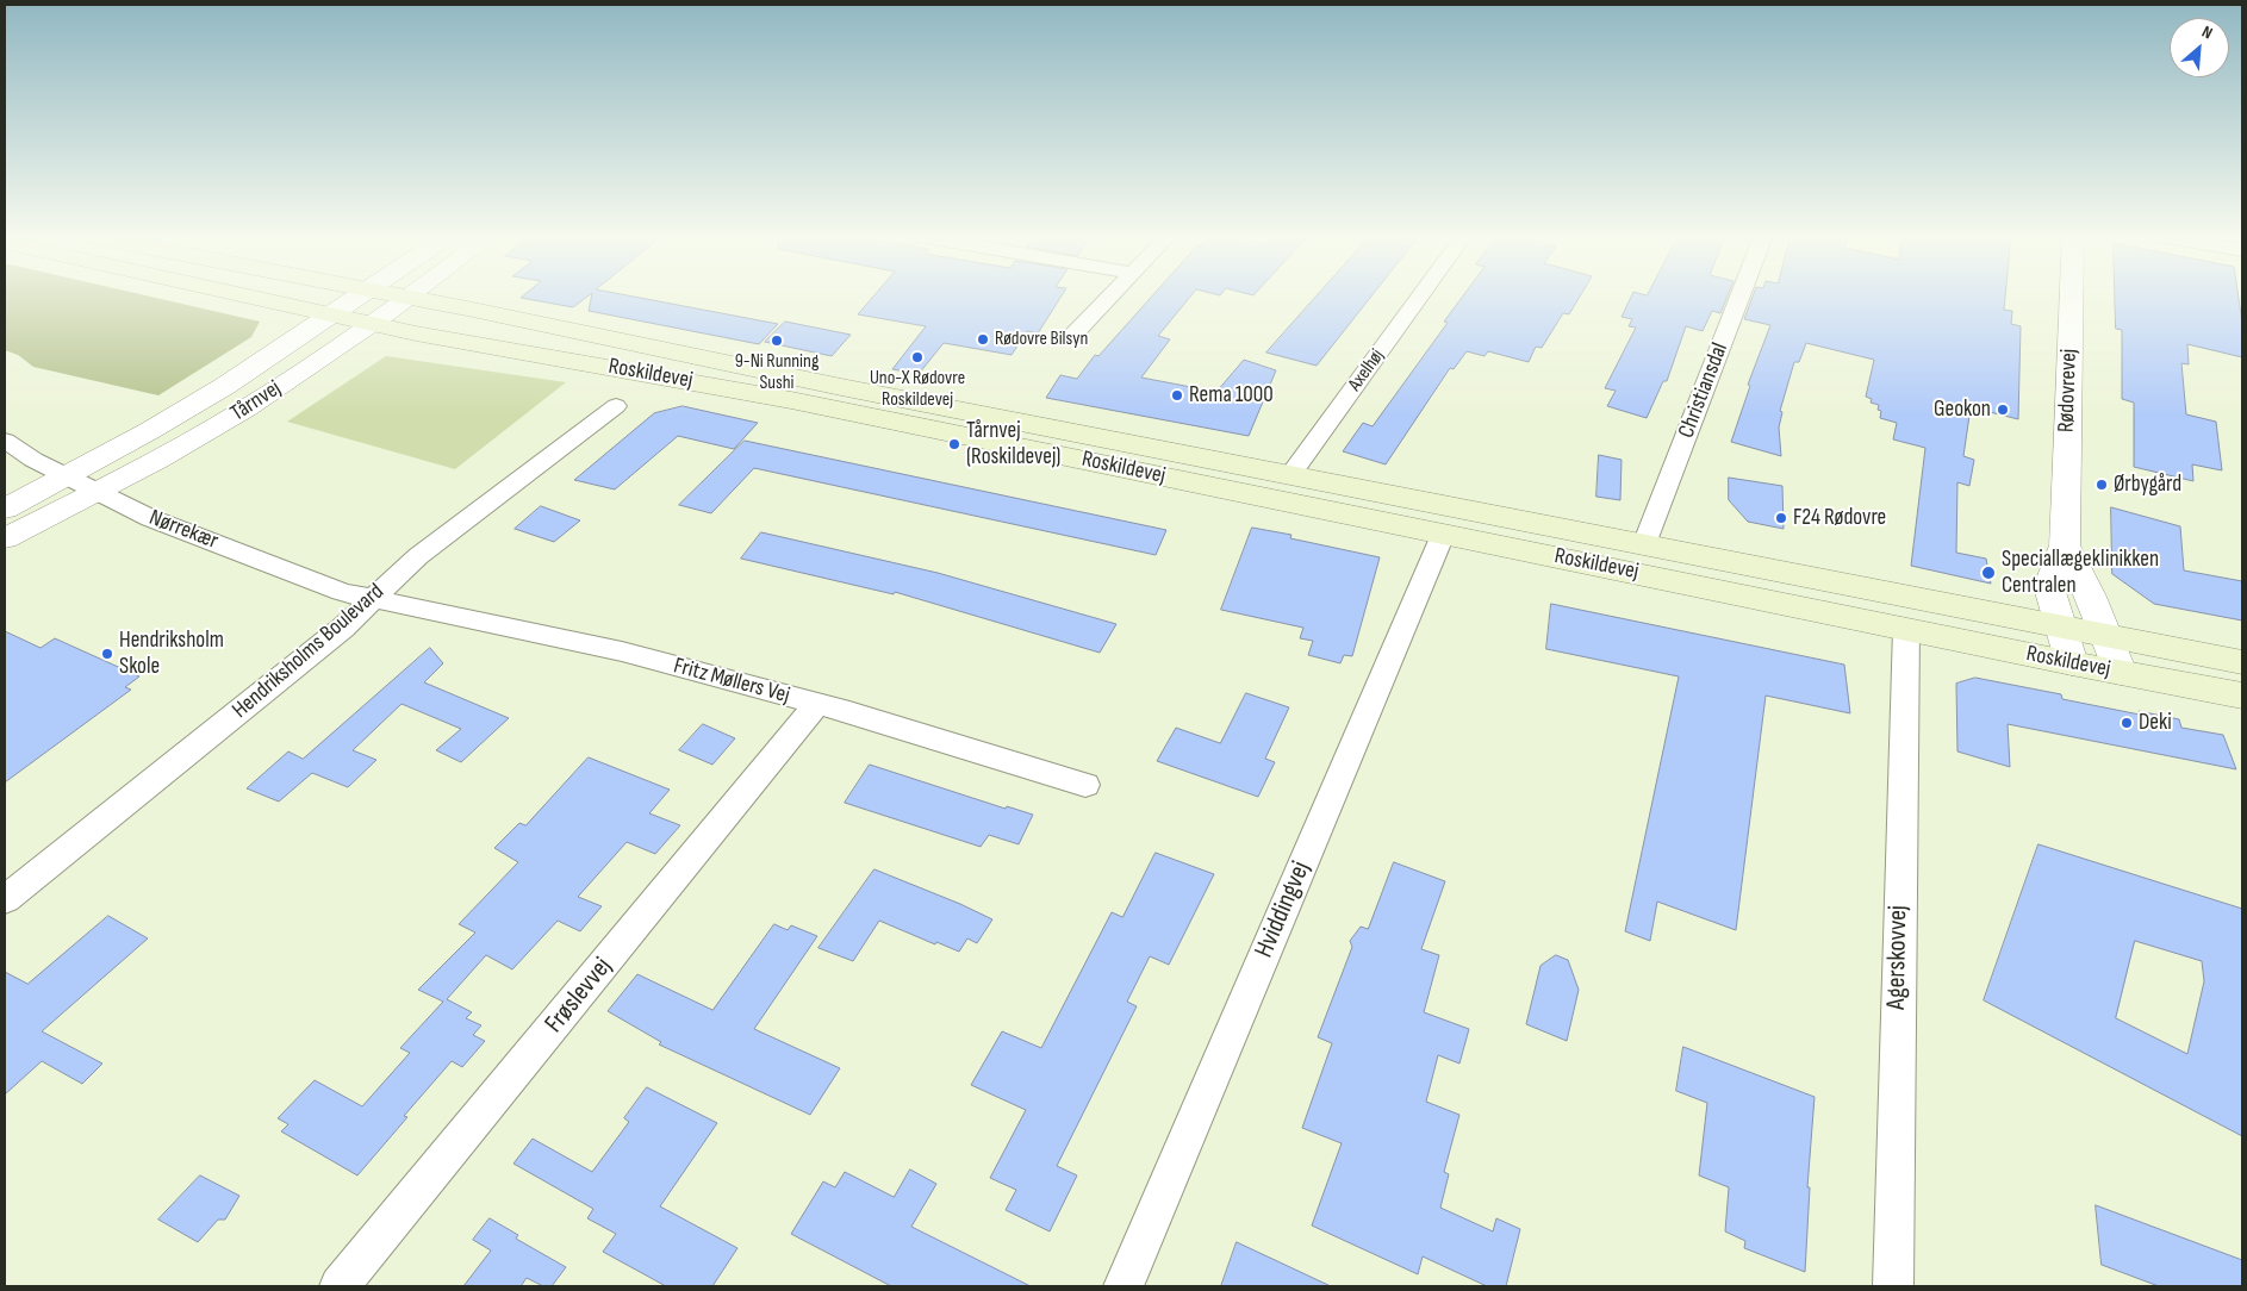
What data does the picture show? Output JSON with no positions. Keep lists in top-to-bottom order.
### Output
{
  "streets": {
    "main road": ["Roskildevej"],
    "street": [
      "Axelhøj",
      "Christiansdal",
      "Rødovrevej",
      "Tårnvej",
      "Nørrekær",
      "Hendriksholms Boulevard",
      "Fritz Møllers Vej",
      "Hviddingvej",
      "Agerskovvej",
      "Frøslevvej"
    ]
  },
  "crossings": [
    ["Axelhøj", "Roskildevej"],
    ["Roskildevej", "Christiansdal"],
    ["Roskildevej", "Rødovrevej"],
    ["Roskildevej", "Tårnvej"],
    ["Roskildevej", "Hviddingvej"],
    ["Roskildevej", "Agerskovvej"],
    ["Tårnvej", "Nørrekær"],
    ["Nørrekær", "Hendriksholms Boulevard"],
    ["Nørrekær", "Fritz Møllers Vej"],
    ["Hendriksholms Boulevard", "Fritz Møllers Vej"],
    ["Fritz Møllers Vej", "Frøslevvej"]
  ],
  "places": [
    "Rødovre Bilsyn",
    "9-Ni Running Sushi",
    "Uno-X Rødovre Roskildevej",
    "Rema 1000",
    "Geokon",
    "Tårnvej (Roskildevej)",
    "Ørbygård",
    "F24 Rødovre",
    "Speciallægeklinikken Centralen",
    "Hendriksholm Skole",
    "Deki"
  ],
  "north": "top right"
}
